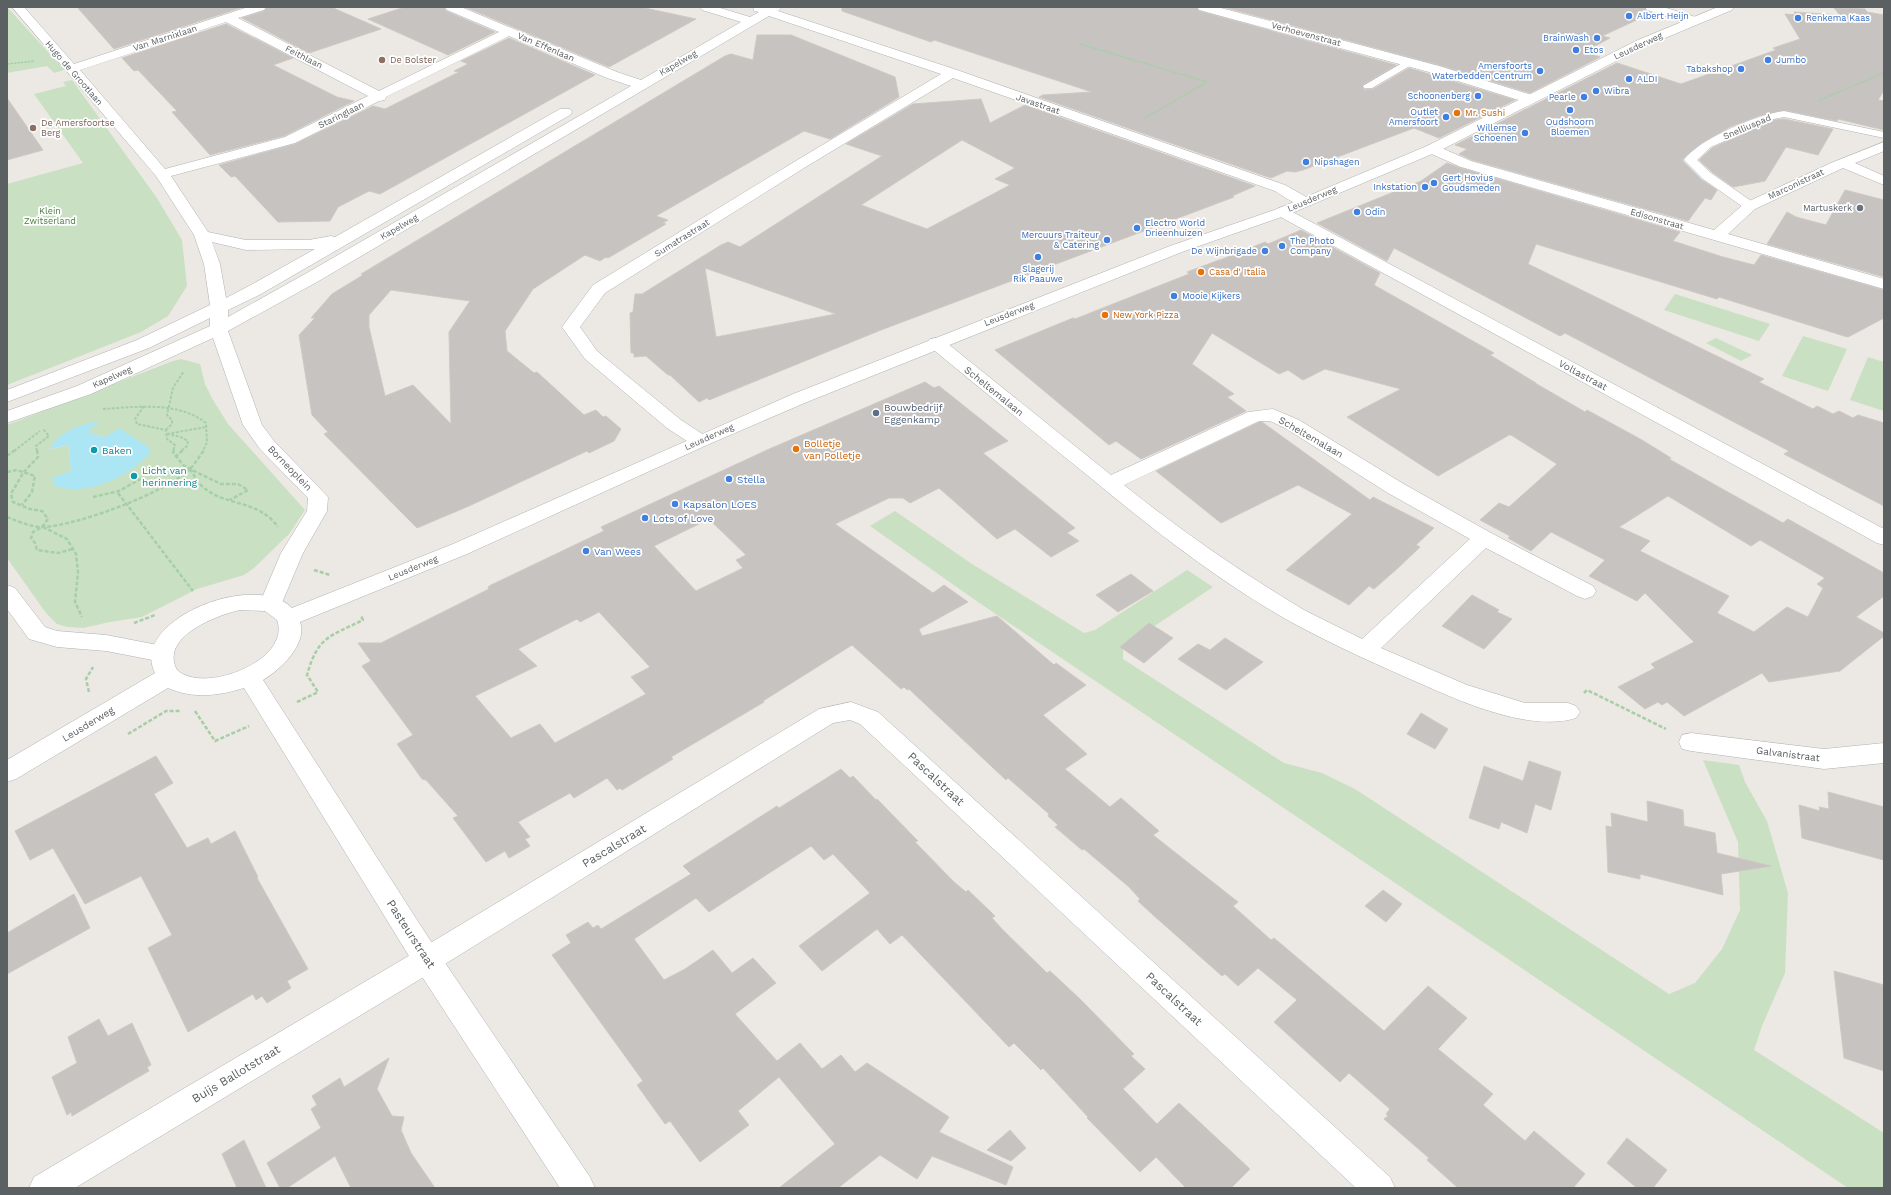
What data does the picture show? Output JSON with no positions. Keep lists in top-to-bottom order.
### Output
{
  "streets": {
    "street": [
      "Verhoevenstraat",
      "Van Marnixlaan",
      "Leusderweg",
      "Van Effenlaan",
      "Feithlaan",
      "Kapelweg",
      "Hugo de Grootlaan",
      "Javastraat",
      "Staringlaan",
      "Marconistraat",
      "Edisonstraat",
      "Sumatrastraat",
      "Voltastraat",
      "Scheltemalaan",
      "Borneoplein",
      "Galvanistraat",
      "Pascalstraat",
      "Pasteurstraat",
      "Buijs Ballotstraat"
    ],
    "lane": ["Snelliuspad"]
  },
  "crossings": [
    ["Verhoevenstraat", "Leusderweg"],
    ["Van Marnixlaan", "Feithlaan"],
    ["Van Marnixlaan", "Hugo de Grootlaan"],
    ["Leusderweg", "Javastraat"],
    ["Leusderweg", "Edisonstraat"],
    ["Leusderweg", "Sumatrastraat"],
    ["Leusderweg", "Voltastraat"],
    ["Leusderweg", "Scheltemalaan"],
    ["Leusderweg", "Borneoplein"],
    ["Leusderweg", "Pasteurstraat"],
    ["Van Effenlaan", "Kapelweg"],
    ["Van Effenlaan", "Staringlaan"],
    ["Feithlaan", "Staringlaan"],
    ["Kapelweg", "Hugo de Grootlaan"],
    ["Kapelweg", "Javastraat"],
    ["Kapelweg", "Borneoplein"],
    ["Hugo de Grootlaan", "Staringlaan"],
    ["Hugo de Grootlaan", "Borneoplein"],
    ["Javastraat", "Sumatrastraat"],
    ["Snelliuspad", "Marconistraat"],
    ["Marconistraat", "Edisonstraat"],
    ["Borneoplein", "Pasteurstraat"],
    ["Pascalstraat", "Pasteurstraat"],
    ["Pascalstraat", "Buijs Ballotstraat"],
    ["Pasteurstraat", "Buijs Ballotstraat"]
  ],
  "parks": ["Klein Zwitserland"],
  "places": [
    "Albert Heijn",
    "Renkema Kaas",
    "BrainWash",
    "Etos",
    "De Bolster",
    "Jumbo",
    "Tabakshop",
    "Amersfoorts Waterbedden Centrum",
    "ALDI",
    "Wibra",
    "Schoonenberg",
    "Pearle",
    "Oudshoorn Bloemen",
    "Mr. Sushi",
    "Outlet Amersfoort",
    "De Amersfoortse Berg",
    "Willemse Schoenen",
    "Nipshagen",
    "Gert Hovius Goudsmeden",
    "Inkstation",
    "Martuskerk",
    "Odin",
    "Electro World Drieenhuizen",
    "Mercuurs Traiteur & Catering",
    "The Photo Company",
    "De Wijnbrigade",
    "Slagerij Rik Paauwe",
    "Casa d' Italia",
    "Mooie Kijkers",
    "New York Pizza",
    "Bouwbedrijf Eggenkamp",
    "Bolletje van Polletje",
    "Baken",
    "Licht van herinnering",
    "Stella",
    "Kapsalon LOES",
    "Lots of Love",
    "Van Wees"
  ]
}
